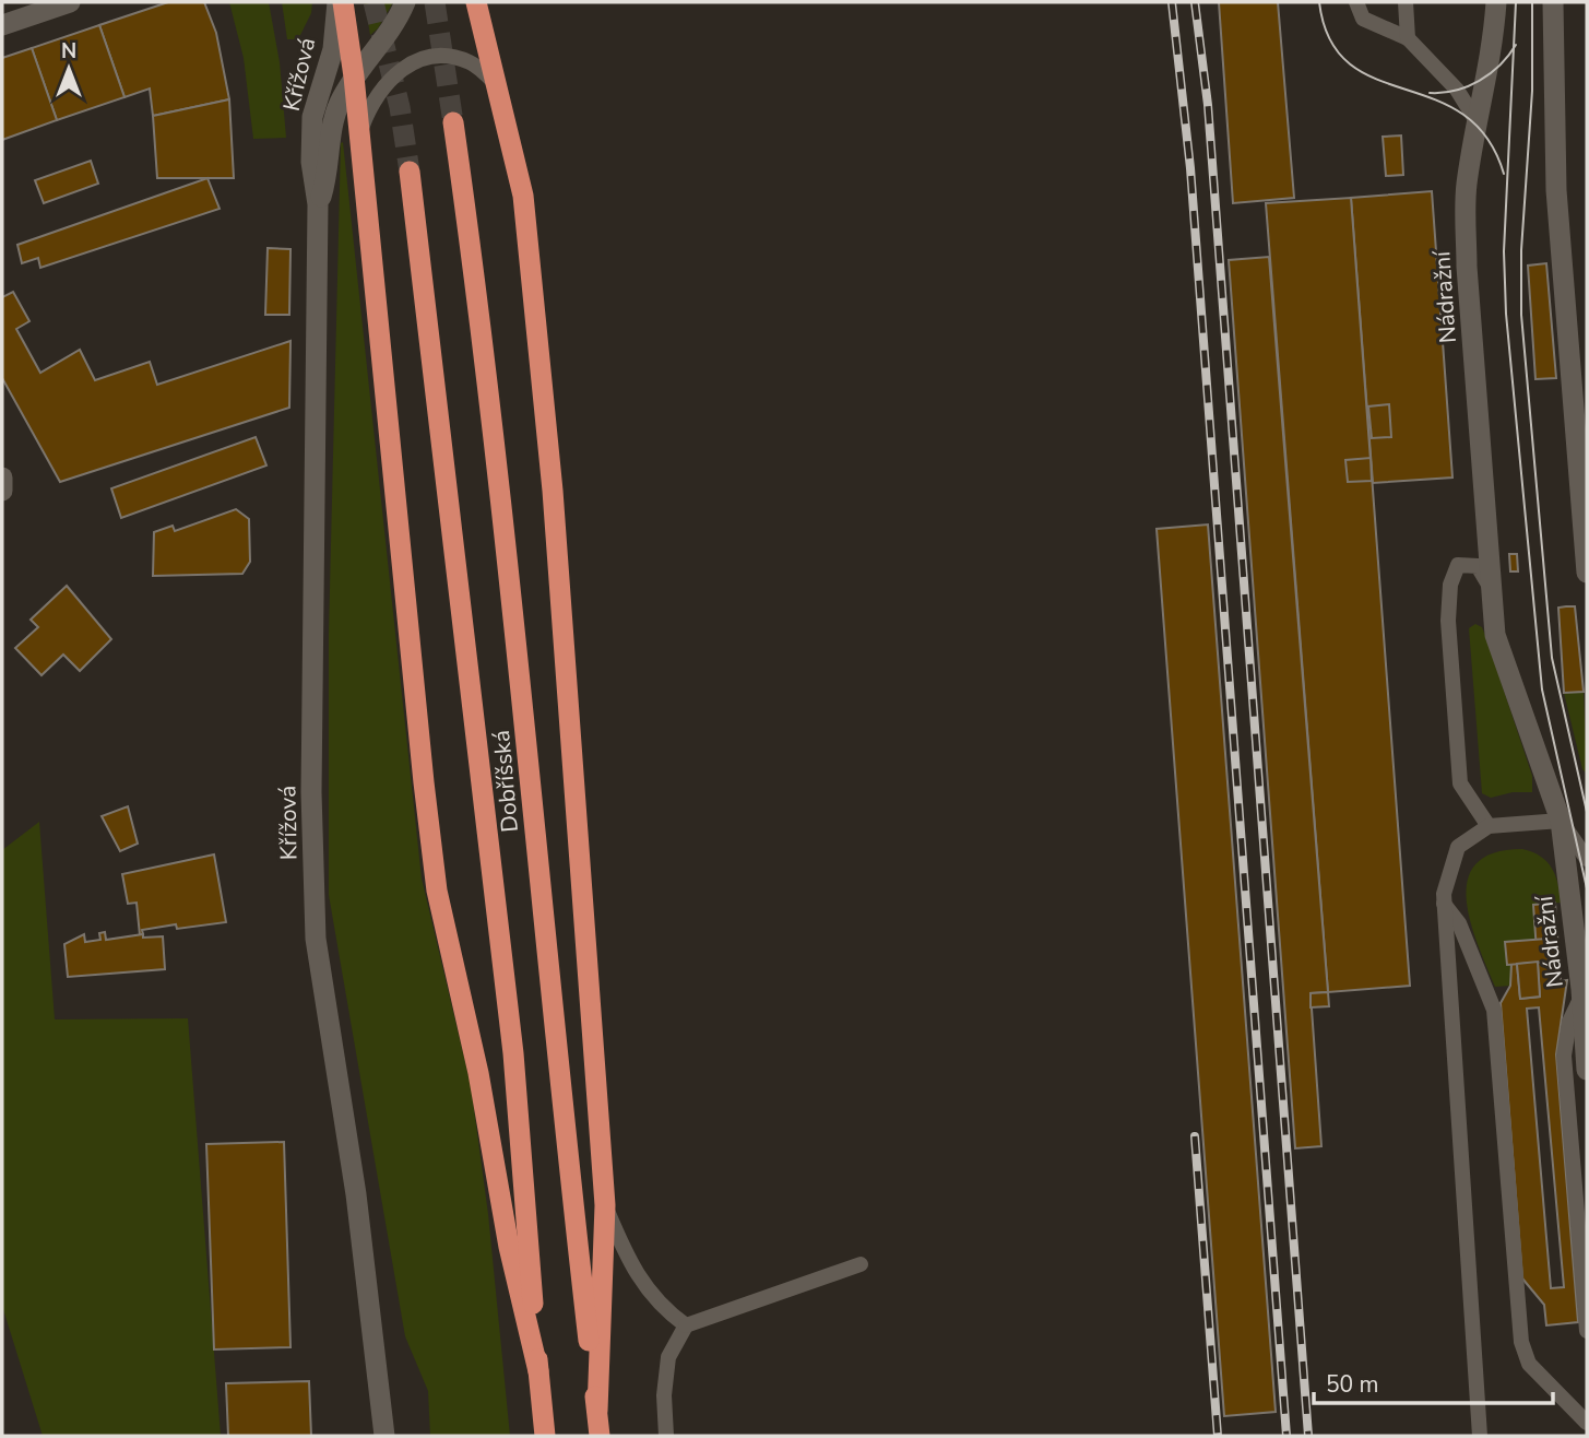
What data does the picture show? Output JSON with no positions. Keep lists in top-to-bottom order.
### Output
{
  "streets": {
    "highway": ["Dobříšská"],
    "street": ["Křížová", "Nádražní"]
  },
  "scale_bar": "50 m",
  "north": "top"
}
